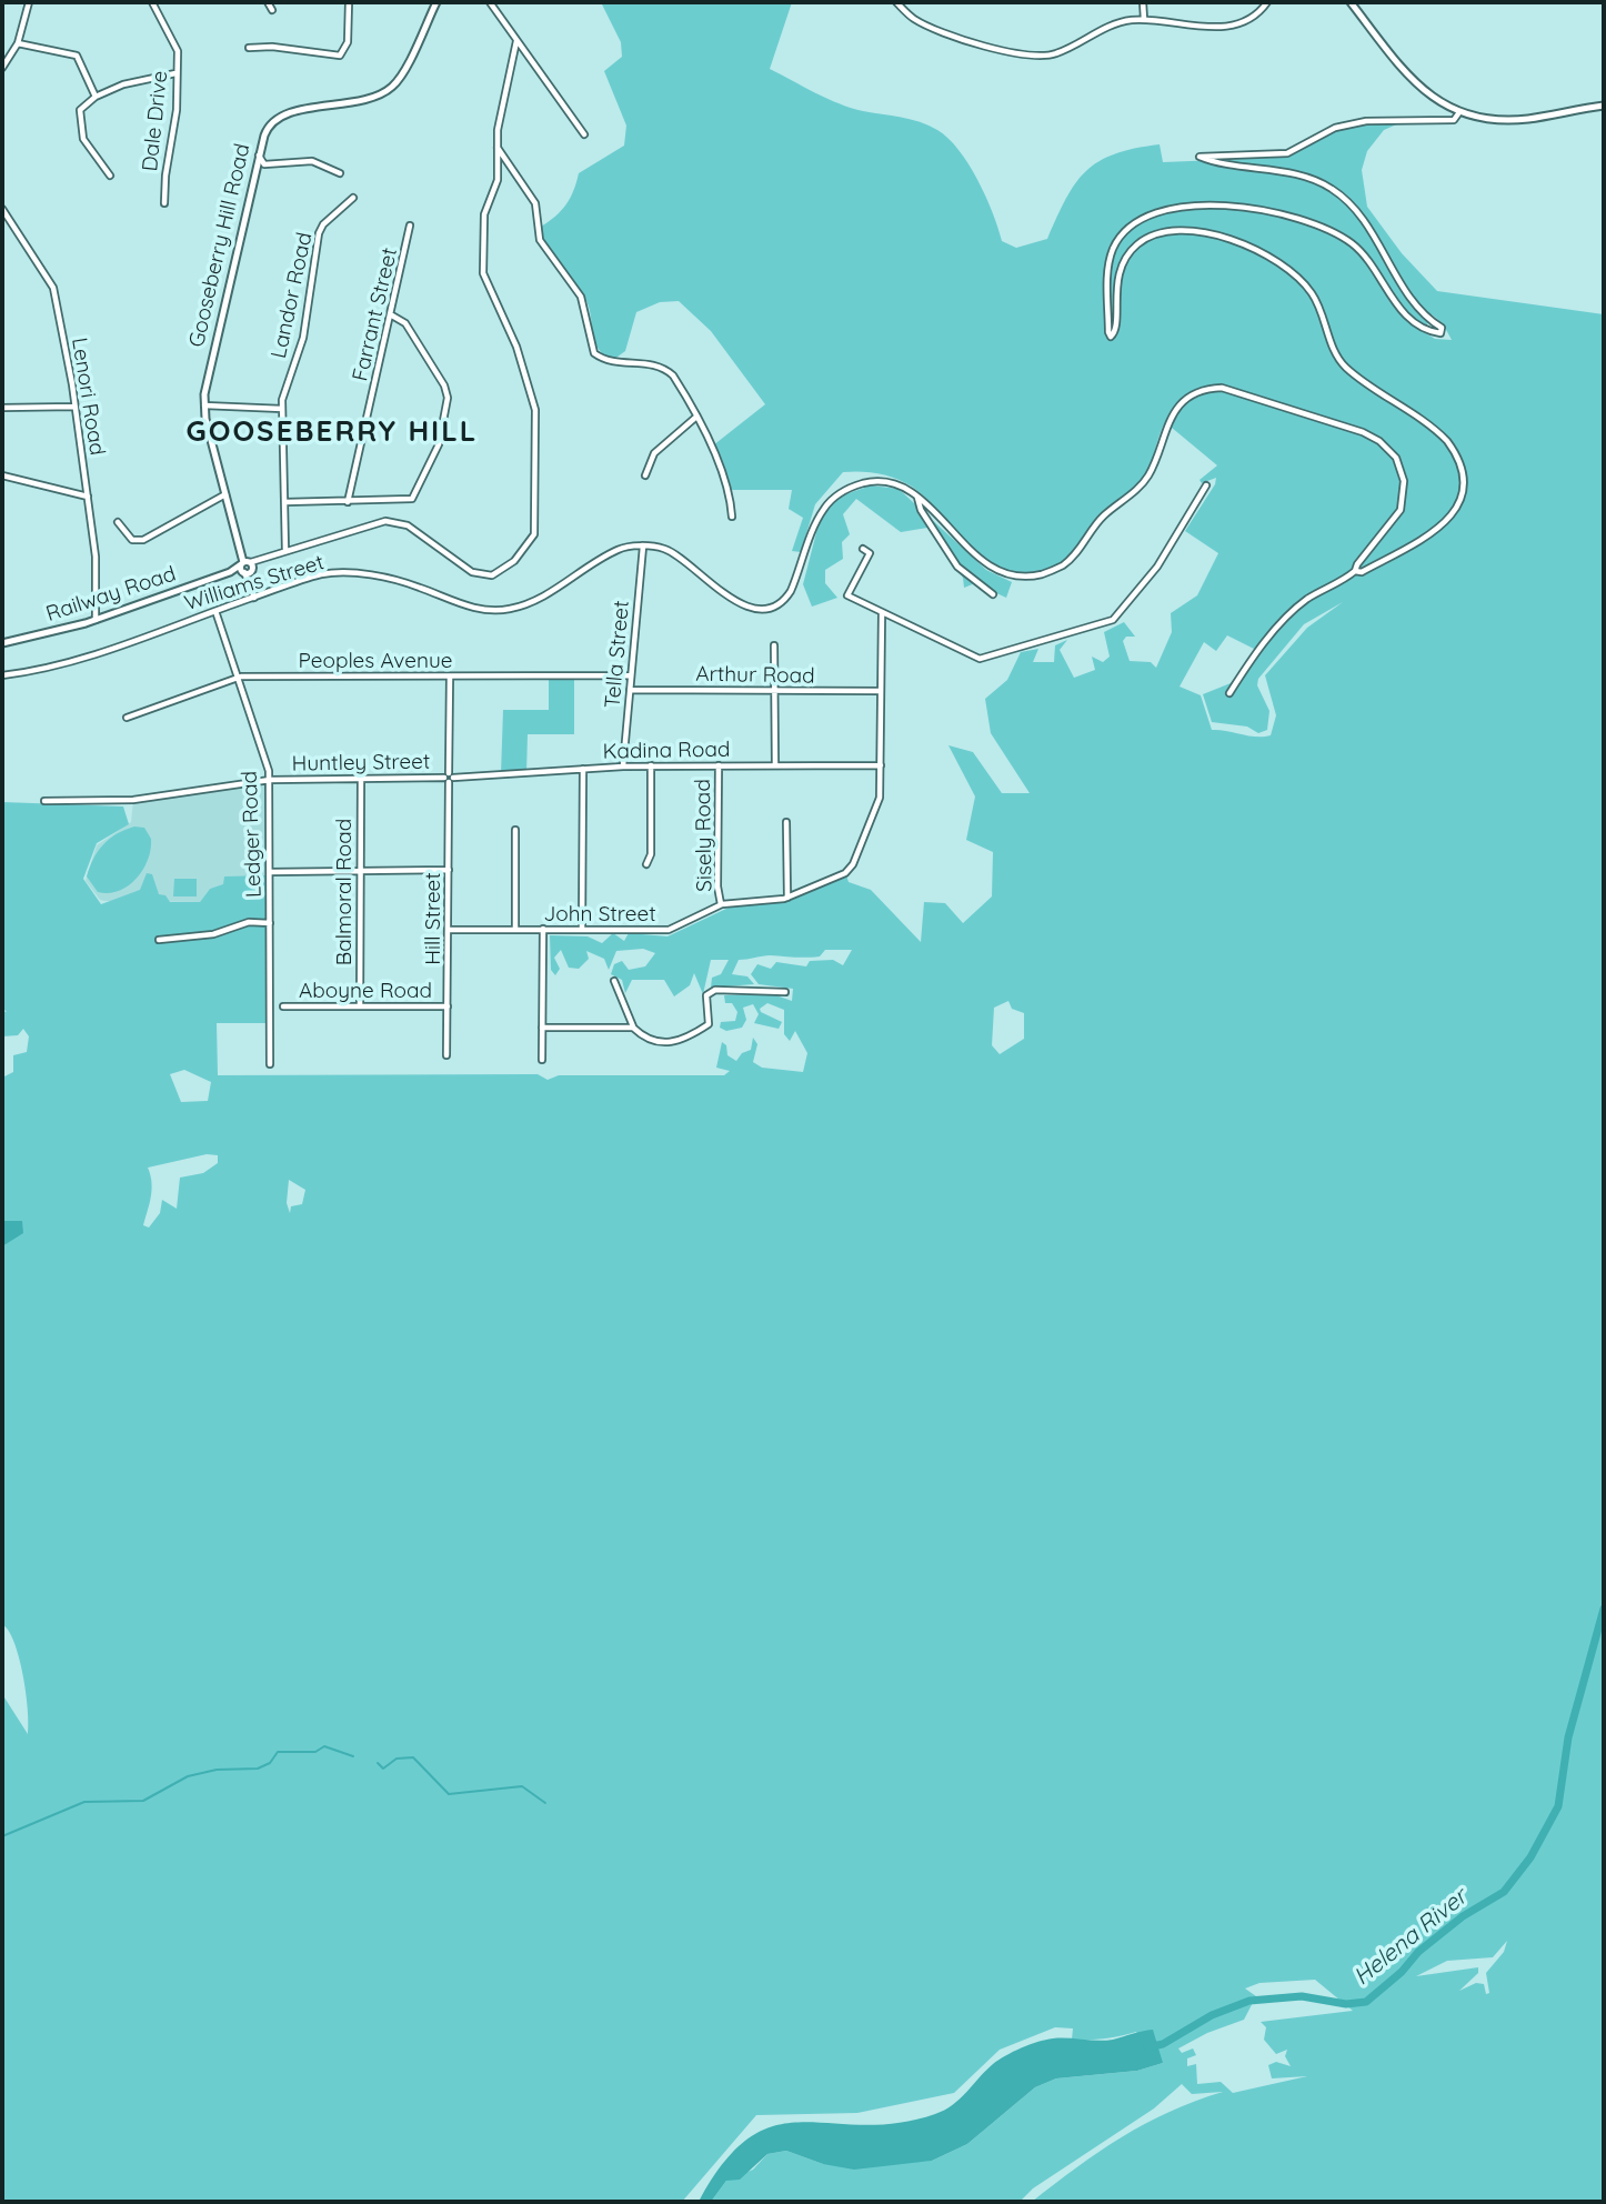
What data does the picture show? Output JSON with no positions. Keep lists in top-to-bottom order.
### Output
{
  "streets": {
    "street": [
      "Dale Drive",
      "Gooseberry Hill Road",
      "Landor Road",
      "Farrant Street",
      "Lenori Road",
      "Williams Street",
      "Railway Road",
      "Tella Street",
      "Peoples Avenue",
      "Arthur Road",
      "Kadina Road",
      "Huntley Street",
      "Ledger Road",
      "Sisely Road",
      "Balmoral Road",
      "John Street",
      "Hill Street",
      "Aboyne Road"
    ]
  },
  "crossings": [
    ["Gooseberry Hill Road", "Railway Road"],
    ["Lenori Road", "Railway Road"],
    ["Williams Street", "Tella Street"],
    ["Williams Street", "Ledger Road"],
    ["Tella Street", "Peoples Avenue"],
    ["Tella Street", "Arthur Road"],
    ["Tella Street", "Kadina Road"],
    ["Peoples Avenue", "Ledger Road"],
    ["Peoples Avenue", "Hill Street"],
    ["Arthur Road", "John Street"],
    ["Kadina Road", "Huntley Street"],
    ["Kadina Road", "Sisely Road"],
    ["Kadina Road", "John Street"],
    ["Kadina Road", "Hill Street"],
    ["Huntley Street", "Ledger Road"],
    ["Huntley Street", "Balmoral Road"],
    ["Huntley Street", "Hill Street"],
    ["Sisely Road", "John Street"],
    ["Balmoral Road", "Aboyne Road"],
    ["John Street", "Hill Street"],
    ["Hill Street", "Aboyne Road"]
  ],
  "districts": ["GOOSEBERRY HILL"],
  "water": ["Helena River"]
}
